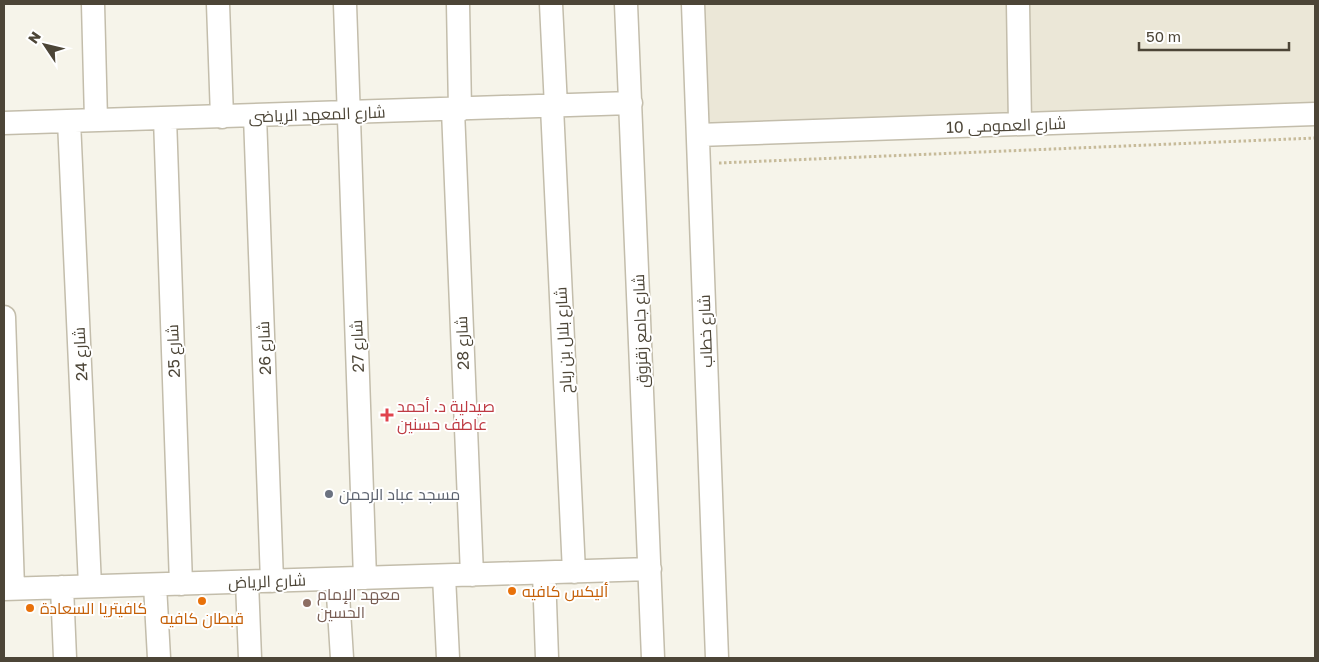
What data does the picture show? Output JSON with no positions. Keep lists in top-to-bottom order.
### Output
{
  "streets": {
    "street": [
      "شارع المعهد الرياضى",
      "شارع العمومى 10",
      "شارع جامع زقزوق",
      "شارع خطاب",
      "شارع بلال بن رباح",
      "شارع 28",
      "شارع 27",
      "شارع 26",
      "شارع 25",
      "شارع 24",
      "شارع الرياض"
    ]
  },
  "crossings": [
    ["شارع المعهد الرياضى", "شارع جامع زقزوق"],
    ["شارع المعهد الرياضى", "شارع بلال بن رباح"],
    ["شارع المعهد الرياضى", "شارع 28"],
    ["شارع المعهد الرياضى", "شارع 27"],
    ["شارع المعهد الرياضى", "شارع 26"],
    ["شارع المعهد الرياضى", "شارع 25"],
    ["شارع المعهد الرياضى", "شارع 24"],
    ["شارع العمومى 10", "شارع خطاب"],
    ["شارع جامع زقزوق", "شارع الرياض"],
    ["شارع بلال بن رباح", "شارع الرياض"],
    ["شارع 28", "شارع الرياض"],
    ["شارع 27", "شارع الرياض"],
    ["شارع 26", "شارع الرياض"],
    ["شارع 25", "شارع الرياض"],
    ["شارع 24", "شارع الرياض"]
  ],
  "places": {
    "health": ["صيدلية د. أحمد عاطف حسنين"],
    "other": [
      "مسجد عباد الرحمن",
      "أليكس كافيه",
      "قبطان كافيه",
      "معهد الإمام الحسين",
      "كافيتريا السعادة"
    ]
  },
  "scale_bar": "50 m",
  "north": "top left"
}
